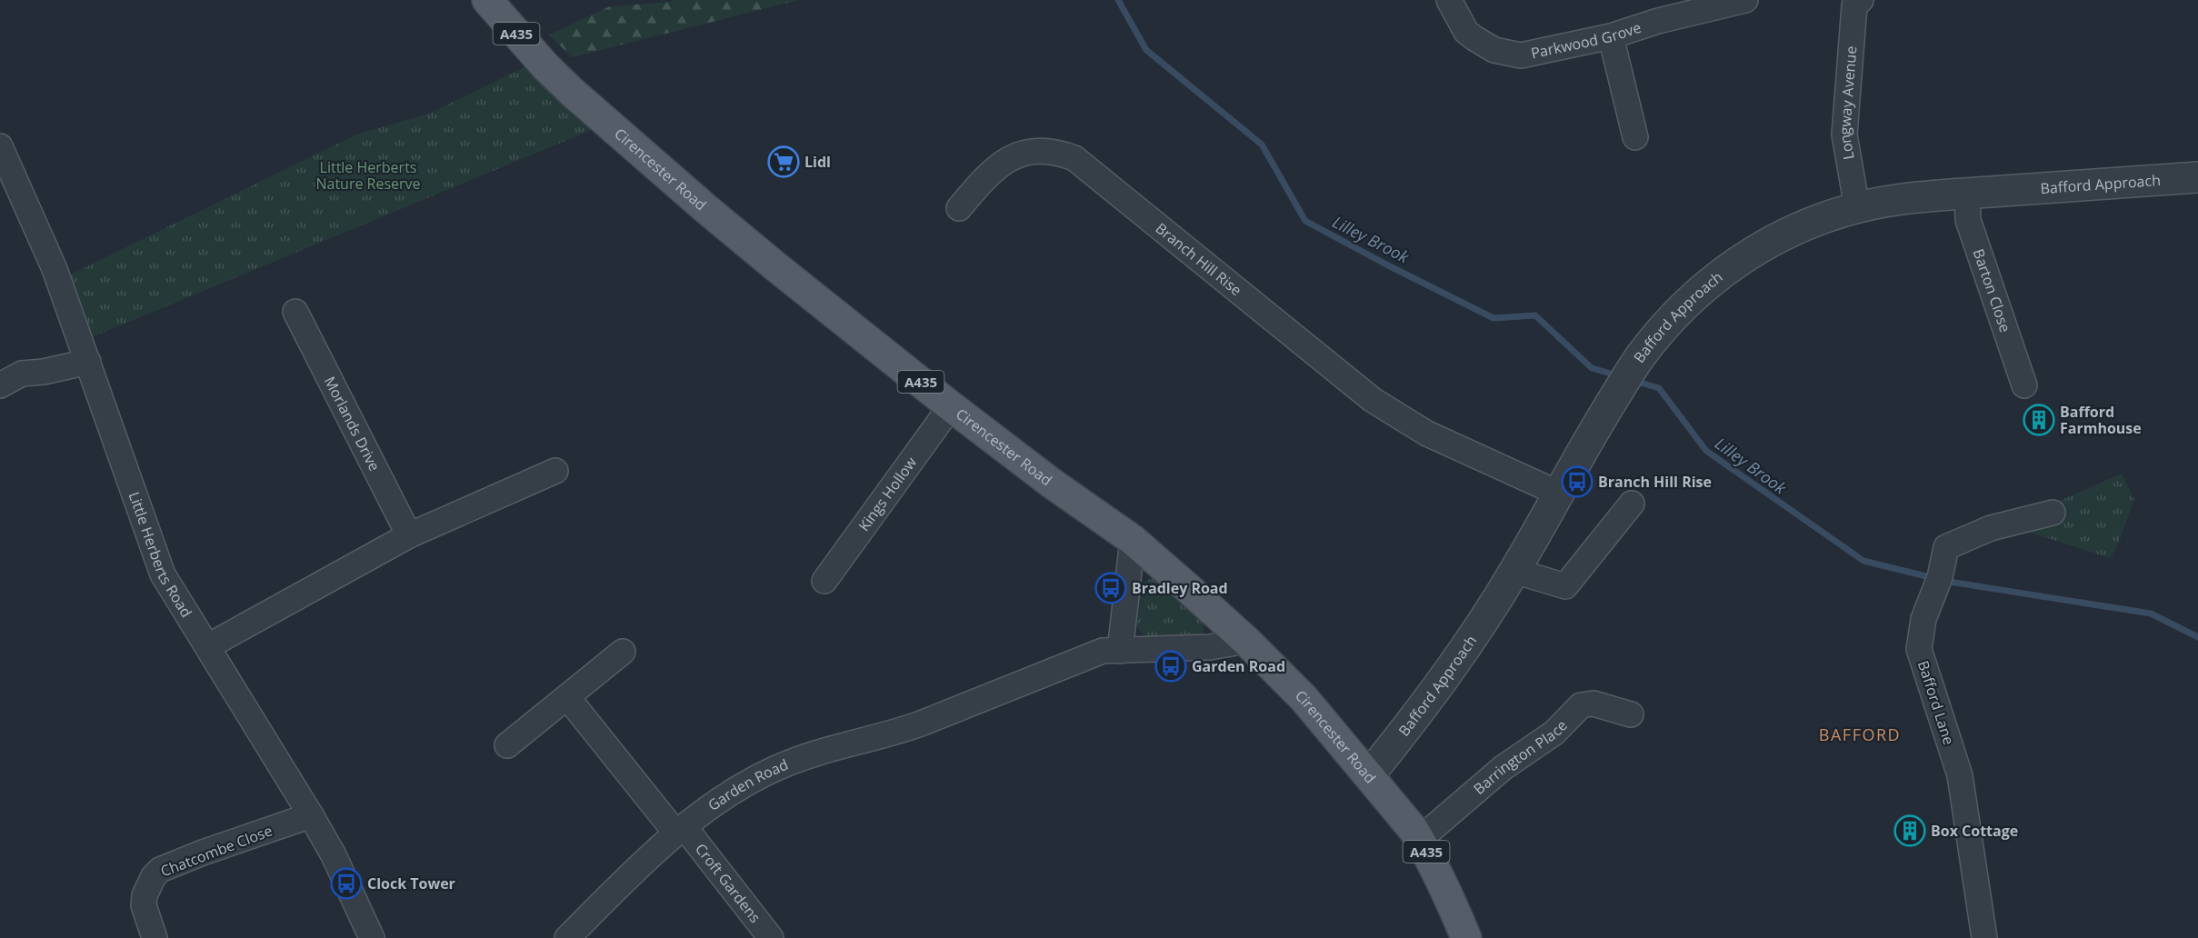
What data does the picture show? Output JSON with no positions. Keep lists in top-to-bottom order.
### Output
{
  "streets": {
    "main road": ["A435", "Cirencester Road"],
    "street": [
      "Parkwood Grove",
      "Longway Avenue",
      "Bafford Approach",
      "Branch Hill Rise",
      "Barton Close",
      "Morlands Drive",
      "Kings Hollow",
      "Little Herberts Road",
      "Bafford Lane",
      "Barrington Place",
      "Garden Road",
      "Chatcombe Close",
      "Croft Gardens"
    ]
  },
  "crossings": [
    ["Longway Avenue", "Bafford Approach"],
    ["Cirencester Road", "Bafford Approach"],
    ["Cirencester Road", "Kings Hollow"],
    ["Cirencester Road", "Barrington Place"],
    ["Bafford Approach", "Branch Hill Rise"],
    ["Bafford Approach", "Barton Close"],
    ["Little Herberts Road", "Chatcombe Close"],
    ["Garden Road", "Croft Gardens"]
  ],
  "districts": ["BAFFORD"],
  "water": ["Lilley Brook"],
  "parks": ["Little Herberts Nature Reserve"],
  "places": {
    "supermarket": ["Lidl"],
    "building": ["Bafford Farmhouse", "Box Cottage"],
    "bus stop": [
      "Branch Hill Rise",
      "Bradley Road",
      "Garden Road",
      "Clock Tower"
    ]
  }
}
